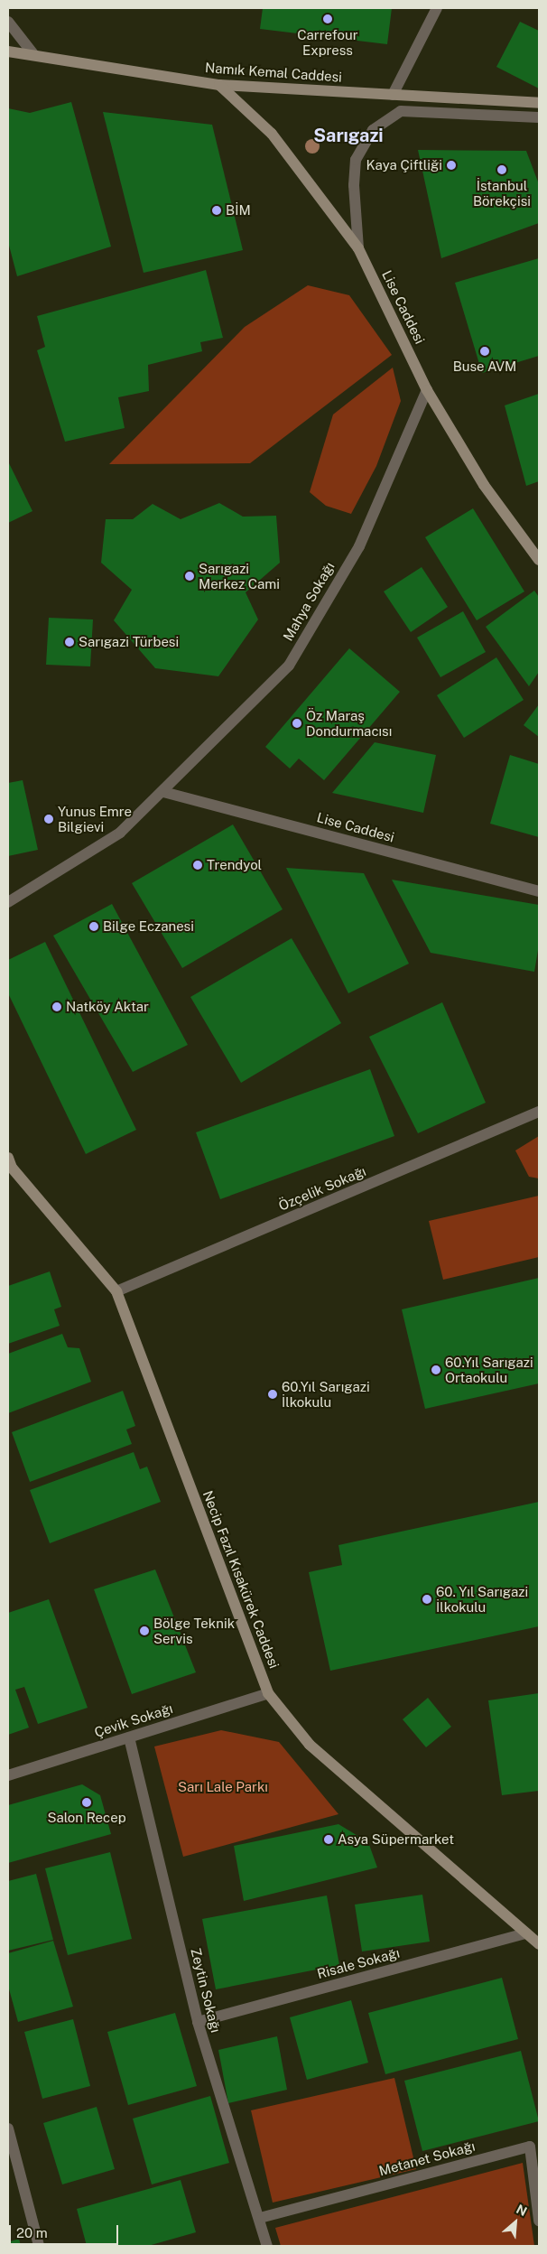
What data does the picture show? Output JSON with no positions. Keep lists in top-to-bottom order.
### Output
{
  "streets": {
    "main road": ["Namık Kemal Caddesi", "Lise Caddesi", "Necip Fazıl Kısakürek Caddesi"],
    "street": [
      "Mahya Sokağı",
      "Özçelik Sokağı",
      "Çevik Sokağı",
      "Risale Sokağı",
      "Zeytin Sokağı",
      "Metanet Sokağı"
    ]
  },
  "crossings": [
    ["Namık Kemal Caddesi", "Lise Caddesi"],
    ["Lise Caddesi", "Mahya Sokağı"],
    ["Özçelik Sokağı", "Necip Fazıl Kısakürek Caddesi"],
    ["Necip Fazıl Kısakürek Caddesi", "Çevik Sokağı"],
    ["Necip Fazıl Kısakürek Caddesi", "Risale Sokağı"],
    ["Çevik Sokağı", "Zeytin Sokağı"],
    ["Risale Sokağı", "Zeytin Sokağı"],
    ["Zeytin Sokağı", "Metanet Sokağı"]
  ],
  "districts": ["Sarıgazi"],
  "parks": ["Sarı Lale Parkı"],
  "places": [
    "Carrefour Express",
    "Kaya Çiftliği",
    "İstanbul Börekçisi",
    "BİM",
    "Buse AVM",
    "Sarıgazi Merkez Cami",
    "Sarıgazi Türbesi",
    "Öz Maraş Dondurmacısı",
    "Yunus Emre Bilgievi",
    "Trendyol",
    "Bilge Eczanesi",
    "Natköy Aktar",
    "60.Yıl Sarıgazi Ortaokulu",
    "60.Yıl Sarıgazi İlkokulu",
    "60. Yıl Sarıgazi İlkokulu",
    "Bölge Teknik Servis",
    "Salon Recep",
    "Asya Süpermarket"
  ],
  "scale_bar": "20 m",
  "north": "top right"
}
